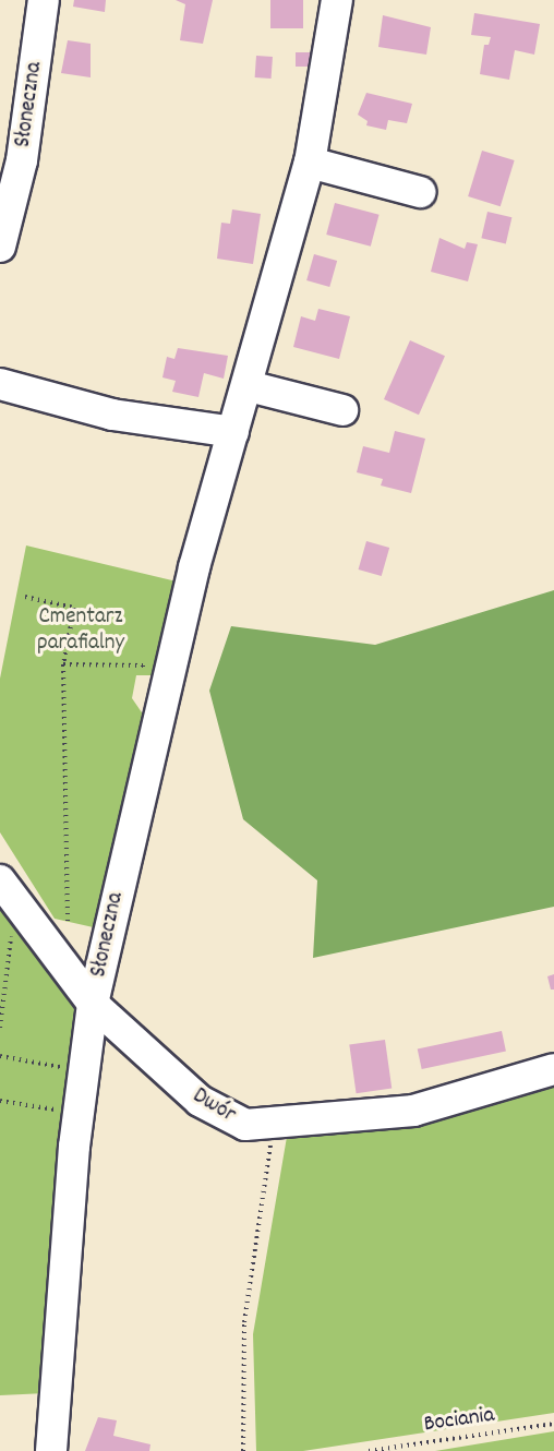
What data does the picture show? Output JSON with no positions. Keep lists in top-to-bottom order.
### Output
{
  "streets": {
    "street": ["Słoneczna", "Dwór"],
    "path": ["Bociania"]
  },
  "crossings": [
    ["Słoneczna", "Dwór"]
  ],
  "parks": ["Cmentarz parafialny"]
}
